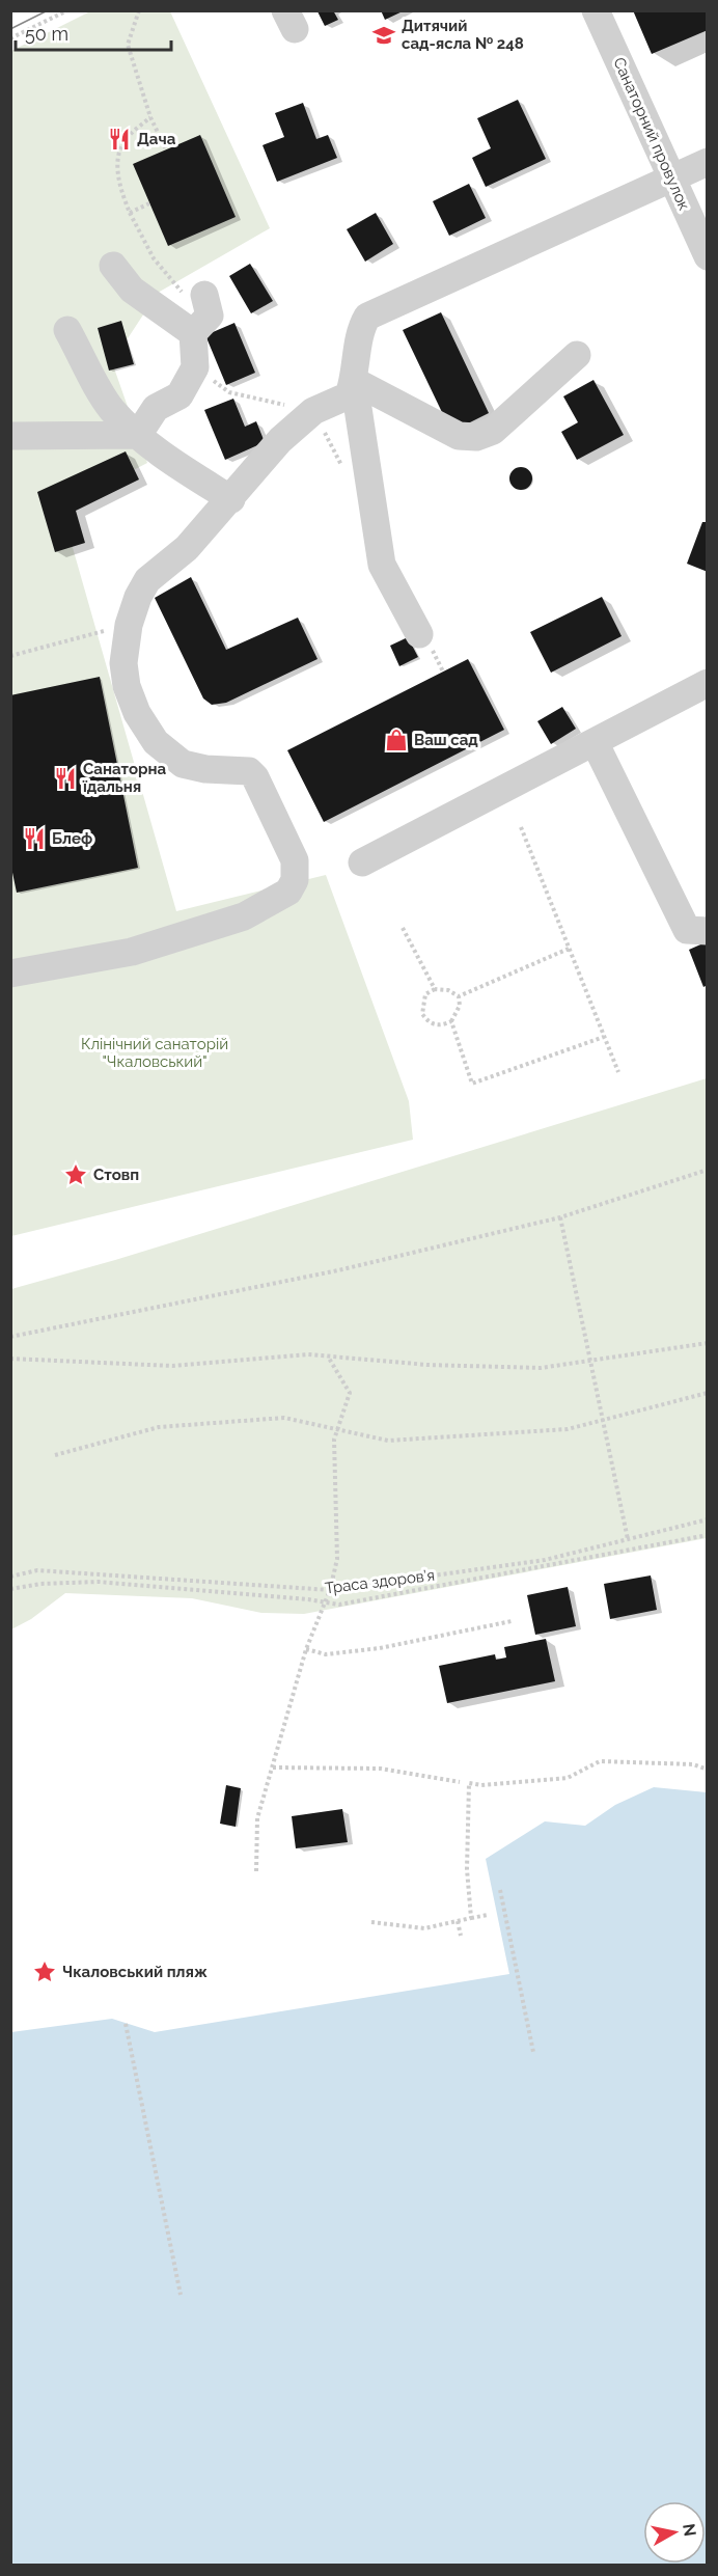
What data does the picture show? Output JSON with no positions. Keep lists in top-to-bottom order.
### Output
{
  "streets": {
    "street": ["Санаторний провулок"],
    "path": ["Траса здоров’я"]
  },
  "parks": ["Клінічний санаторій \"Чкаловський\""],
  "places": {
    "school or university": ["Дитячий сад-ясла № 248"],
    "restaurant": ["Дача", "Санаторна їдальня", "Блеф"],
    "shop": ["Ваш сад"],
    "place": ["Стовп", "Чкаловський пляж"]
  },
  "scale_bar": "50 m",
  "north": "right"
}
